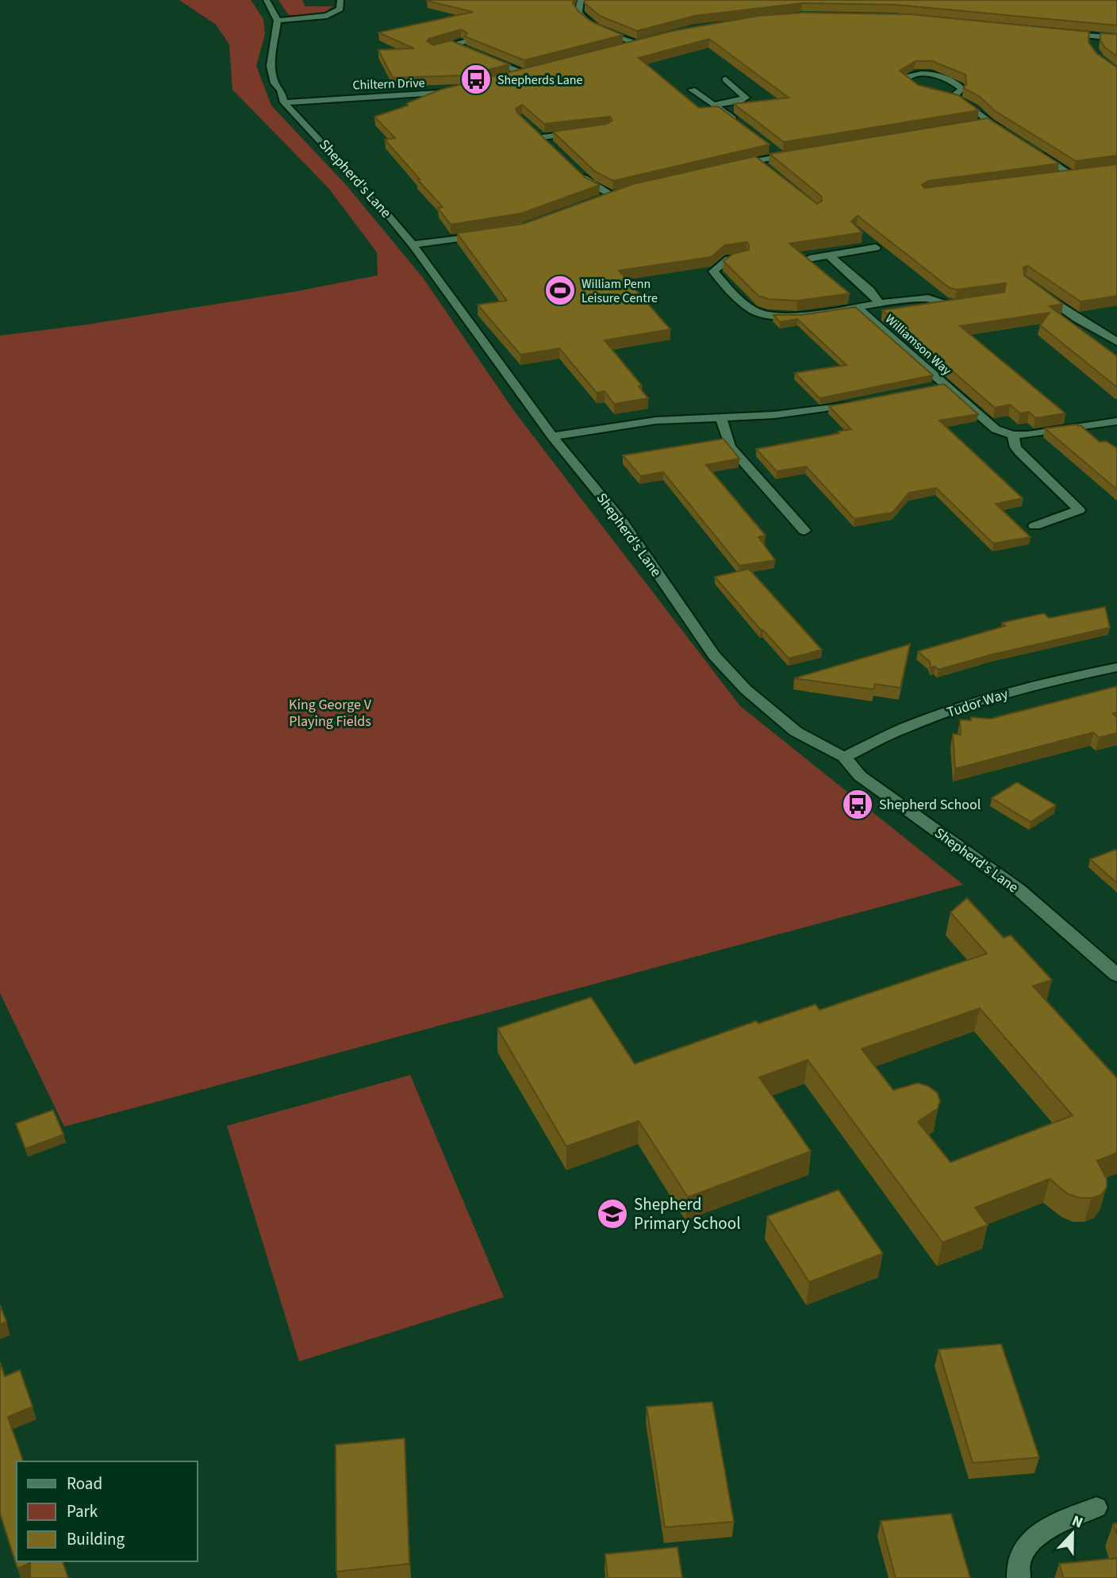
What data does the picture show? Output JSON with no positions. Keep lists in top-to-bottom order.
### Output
{
  "streets": {
    "street": [
      "Chiltern Drive",
      "Shepherd's Lane",
      "Williamson Way",
      "Tudor Way"
    ]
  },
  "crossings": [
    ["Chiltern Drive", "Shepherd's Lane"],
    ["Shepherd's Lane", "Tudor Way"]
  ],
  "parks": ["King George V Playing Fields"],
  "places": {
    "bus stop": ["Shepherds Lane", "Shepherd School"],
    "sports": ["William Penn Leisure Centre"],
    "school or university": ["Shepherd Primary School"]
  },
  "legend": ["Road", "Park", "Building"],
  "north": "top"
}
